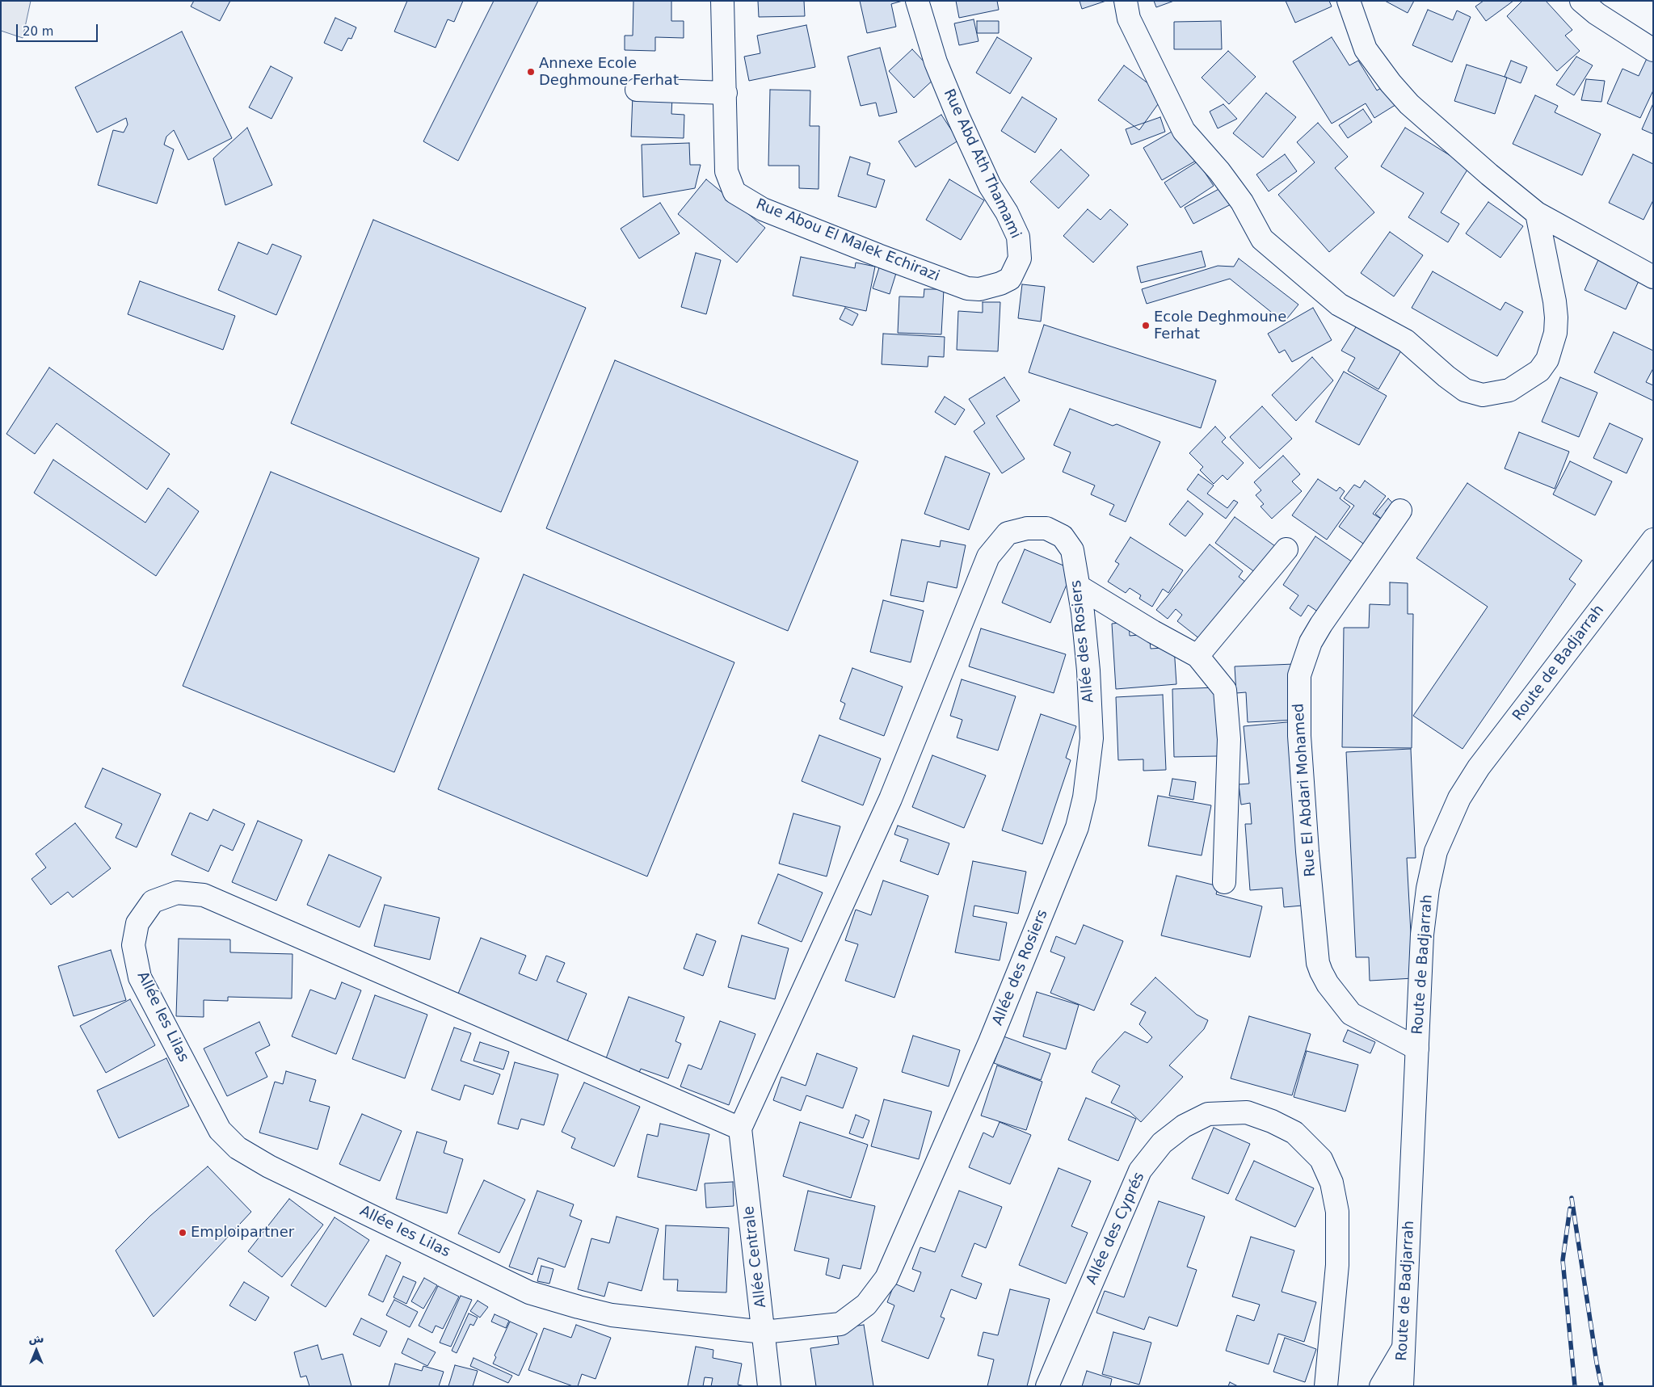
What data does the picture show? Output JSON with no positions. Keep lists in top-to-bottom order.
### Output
{
  "streets": {
    "street": [
      "Rue Abd Ath Thamami",
      "Rue Abou El Malek Echirazi",
      "Allée des Rosiers",
      "Route de Badjarrah",
      "Rue El Abdari Mohamed",
      "Allée les Lilas",
      "Allée des Cyprés",
      "Allée Centrale"
    ]
  },
  "crossings": [
    ["Rue Abd Ath Thamami", "Rue Abou El Malek Echirazi"],
    ["Allée des Rosiers", "Allée les Lilas"],
    ["Allée des Rosiers", "Allée Centrale"],
    ["Route de Badjarrah", "Rue El Abdari Mohamed"],
    ["Allée les Lilas", "Allée Centrale"]
  ],
  "places": ["Annexe Ecole Deghmoune Ferhat", "Ecole Deghmoune Ferhat", "Emploipartner"],
  "scale_bar": "20 m",
  "north": "top"
}
